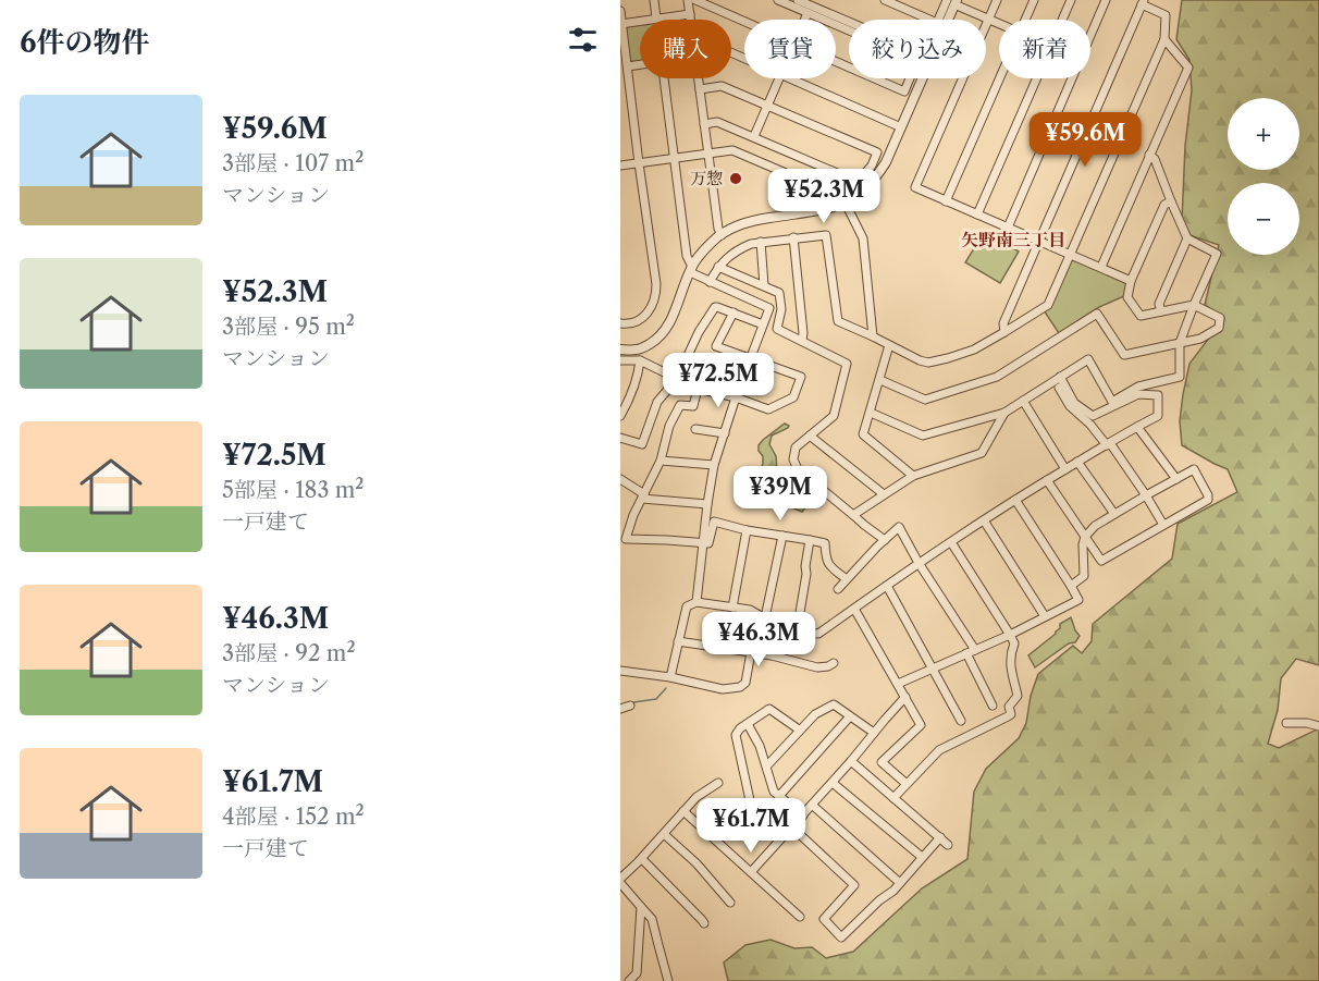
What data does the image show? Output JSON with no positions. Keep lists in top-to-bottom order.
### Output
{
  "districts": ["矢野南三丁目"],
  "places": ["万惣"],
  "page": {
    "heading": "6件の物件",
    "chip": [
      "購入",
      "賃貸",
      "絞り込み",
      "新着"
    ],
    "list": [
      {
        "name": "¥59.6M",
        "note": "3部屋 · 107 m² · マンション"
      },
      {
        "name": "¥52.3M",
        "note": "3部屋 · 95 m² · マンション"
      },
      {
        "name": "¥72.5M",
        "note": "5部屋 · 183 m² · 一戸建て"
      },
      {
        "name": "¥46.3M",
        "note": "3部屋 · 92 m² · マンション"
      },
      {
        "name": "¥61.7M",
        "note": "4部屋 · 152 m² · 一戸建て"
      }
    ],
    "map_buttons": ["+", "−"],
    "price": [
      "¥59.6M",
      "¥52.3M",
      "¥72.5M",
      "¥39M",
      "¥46.3M",
      "¥61.7M"
    ]
  }
}
